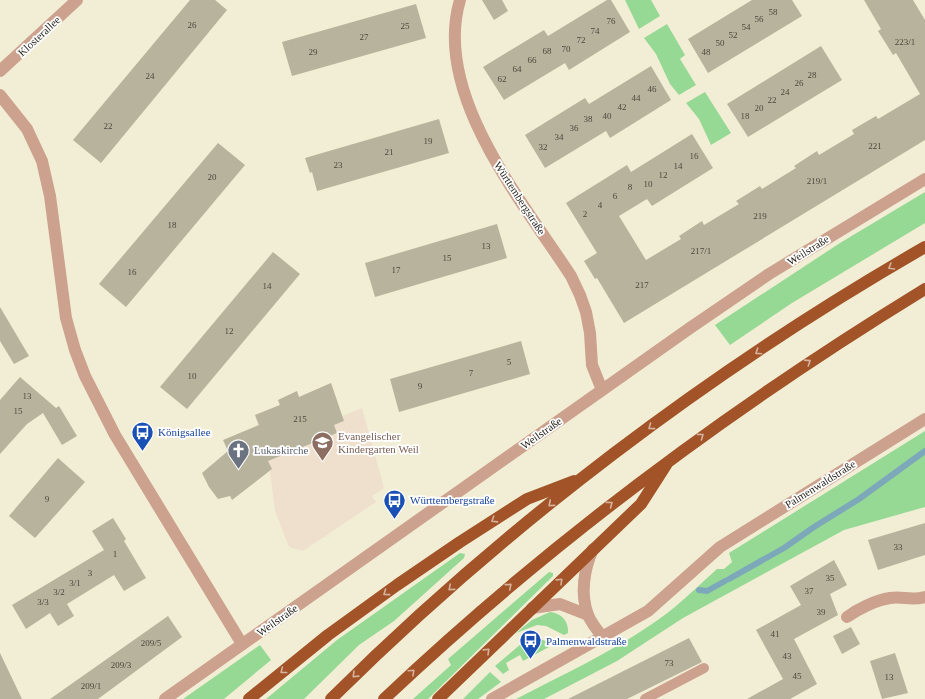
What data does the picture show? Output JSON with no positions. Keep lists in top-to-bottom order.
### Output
{
  "streets": {
    "street": [
      "Klosterallee",
      "Württembergstraße",
      "Weilstraße",
      "Palmenwaldstraße"
    ]
  },
  "crossings": [
    ["Württembergstraße", "Weilstraße"]
  ],
  "places": {
    "bus stop": ["Königsallee", "Württembergstraße", "Palmenwaldstraße"],
    "school or university": ["Evangelischer Kindergarten Weil"],
    "church": ["Lukaskirche"]
  },
  "house_numbers": [
    "58",
    "56",
    "76",
    "26",
    "25",
    "54",
    "74",
    "52",
    "27",
    "72",
    "223/1",
    "50",
    "70",
    "68",
    "29",
    "48",
    "66",
    "64",
    "28",
    "24",
    "62",
    "26",
    "46",
    "24",
    "44",
    "22",
    "42",
    "20",
    "40",
    "18",
    "38",
    "22",
    "36",
    "34",
    "19",
    "221",
    "32",
    "21",
    "16",
    "23",
    "14",
    "12",
    "20",
    "219/1",
    "10",
    "8",
    "6",
    "4",
    "2",
    "219",
    "18",
    "13",
    "217/1",
    "15",
    "17",
    "16",
    "217",
    "14",
    "12",
    "5",
    "7",
    "10",
    "9",
    "13",
    "15",
    "215",
    "9",
    "33",
    "1",
    "3",
    "35",
    "3/1",
    "37",
    "3/2",
    "3/3",
    "39",
    "41",
    "209/5",
    "43",
    "73",
    "209/3",
    "45",
    "13",
    "209/1"
  ]
}
